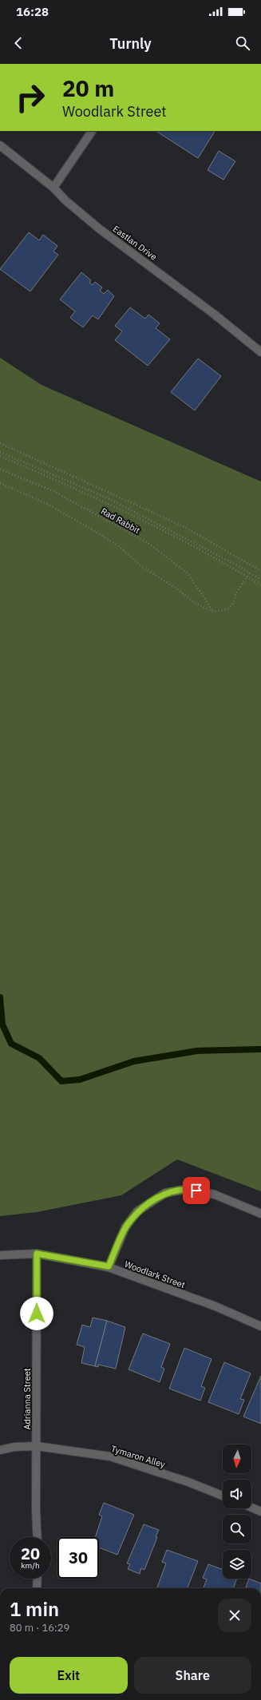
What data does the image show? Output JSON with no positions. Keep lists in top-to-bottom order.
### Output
{
  "streets": {
    "street": [
      "Eastlan Drive",
      "Woodlark Street",
      "Adrianna Street",
      "Tymaron Alley"
    ],
    "path": ["Rad Rabbit"]
  },
  "crossings": [
    ["Woodlark Street", "Adrianna Street"],
    ["Adrianna Street", "Tymaron Alley"]
  ],
  "north": "bottom",
  "page": {
    "status": "16:28",
    "header": "Turnly",
    "turn": ["20 m", "Woodlark Street"],
    "speed": "20 km/h",
    "limit": "30",
    "heading": ["1 min", "80 m · 16:29"],
    "buttons": ["Exit", "Share"]
  }
}
